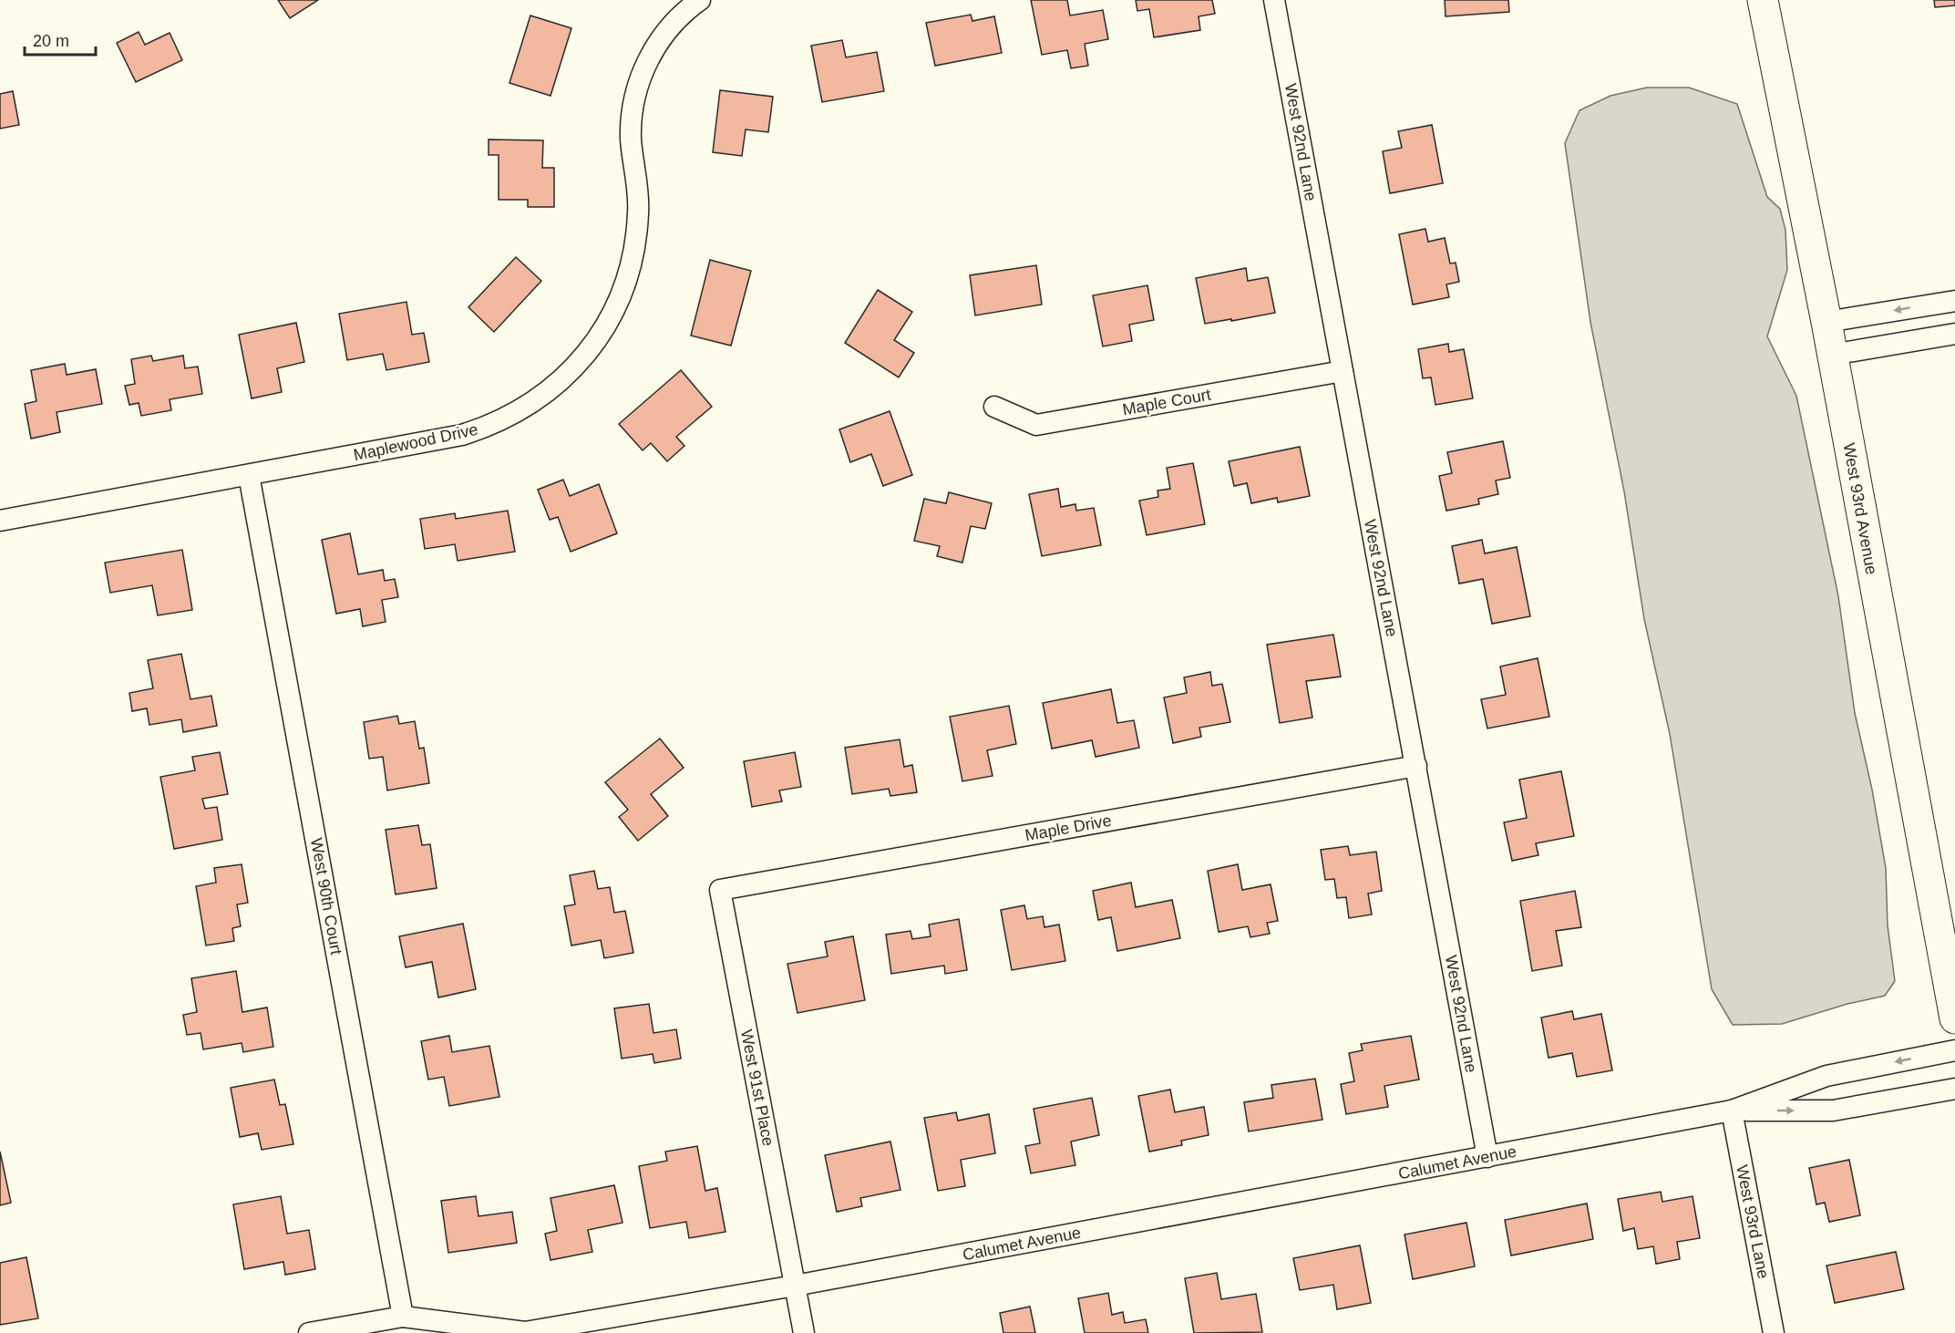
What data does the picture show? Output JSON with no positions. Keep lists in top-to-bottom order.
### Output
{
  "streets": {
    "street": [
      "West 92nd Lane",
      "Maple Court",
      "Maplewood Drive",
      "West 93rd Avenue",
      "Maple Drive",
      "West 90th Court",
      "West 91st Place",
      "Calumet Avenue",
      "West 93rd Lane"
    ]
  },
  "crossings": [
    ["West 92nd Lane", "Maple Court"],
    ["West 92nd Lane", "Maple Drive"],
    ["West 92nd Lane", "Calumet Avenue"],
    ["Maplewood Drive", "West 90th Court"],
    ["Maple Drive", "West 91st Place"],
    ["West 90th Court", "Calumet Avenue"],
    ["West 91st Place", "Calumet Avenue"],
    ["Calumet Avenue", "West 93rd Lane"]
  ],
  "scale_bar": "20 m"
}
